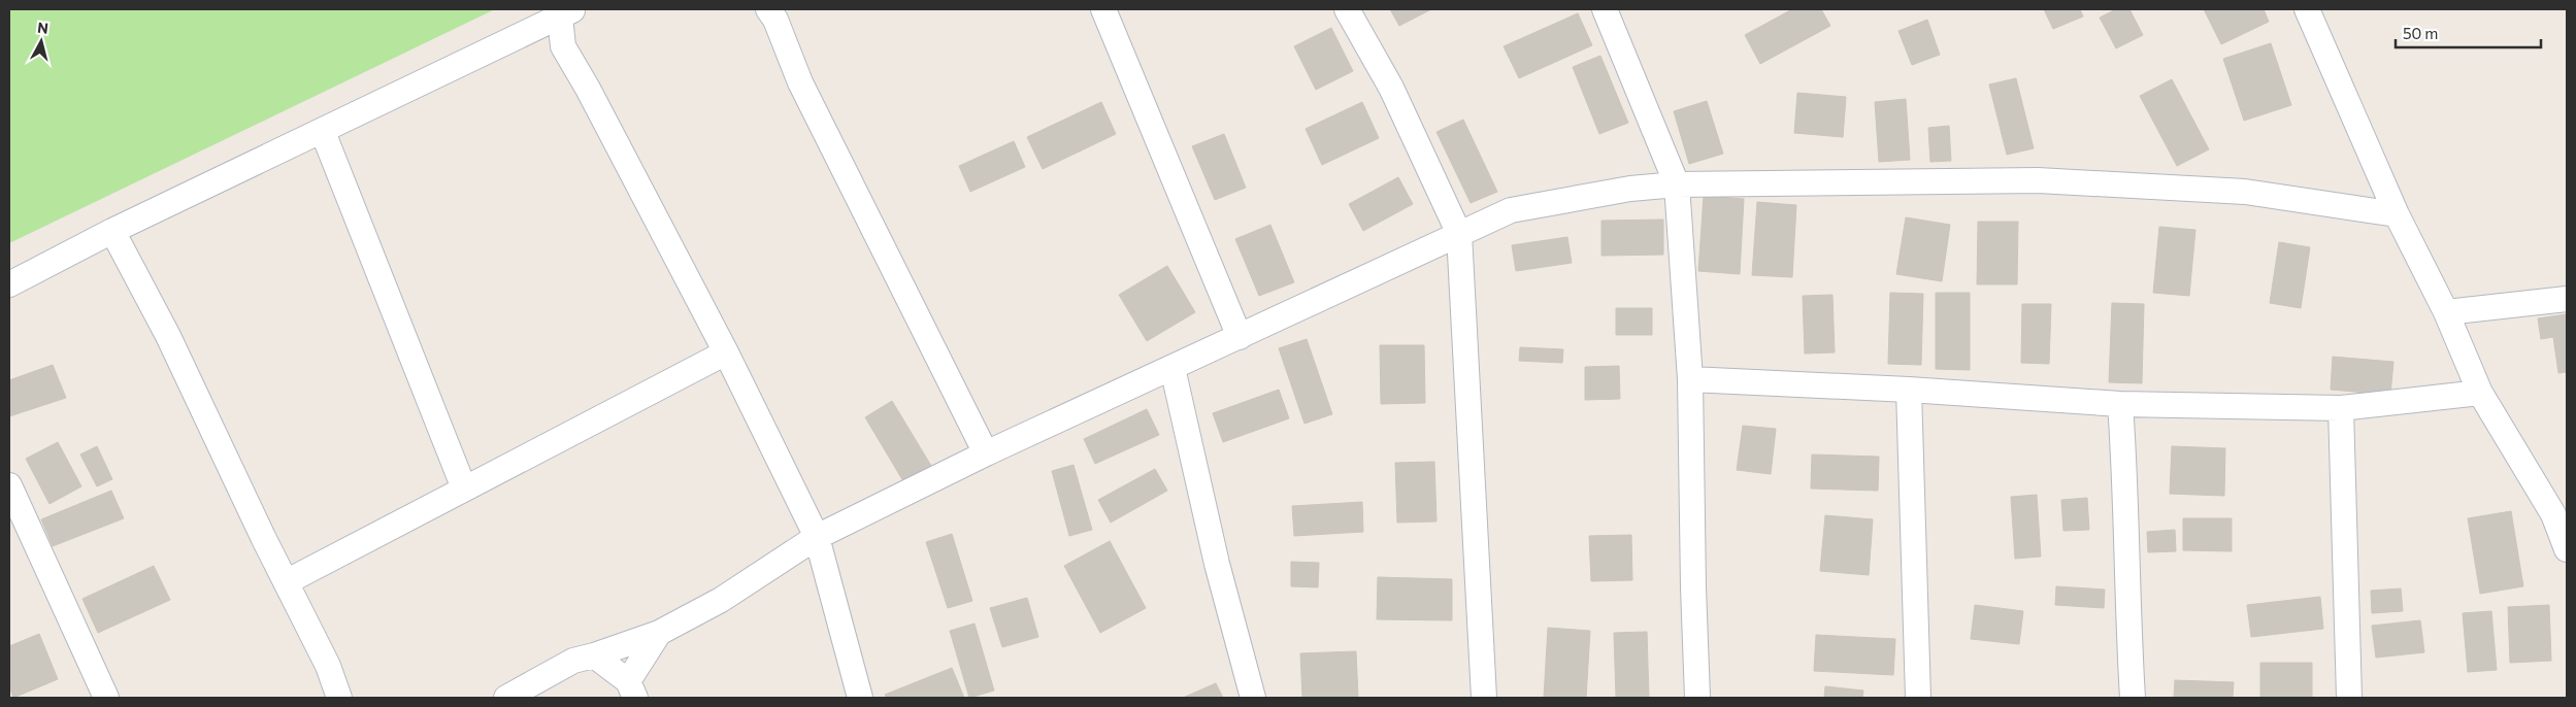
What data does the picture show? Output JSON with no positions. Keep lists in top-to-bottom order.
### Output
{
  "scale_bar": "50 m",
  "north": "top"
}
